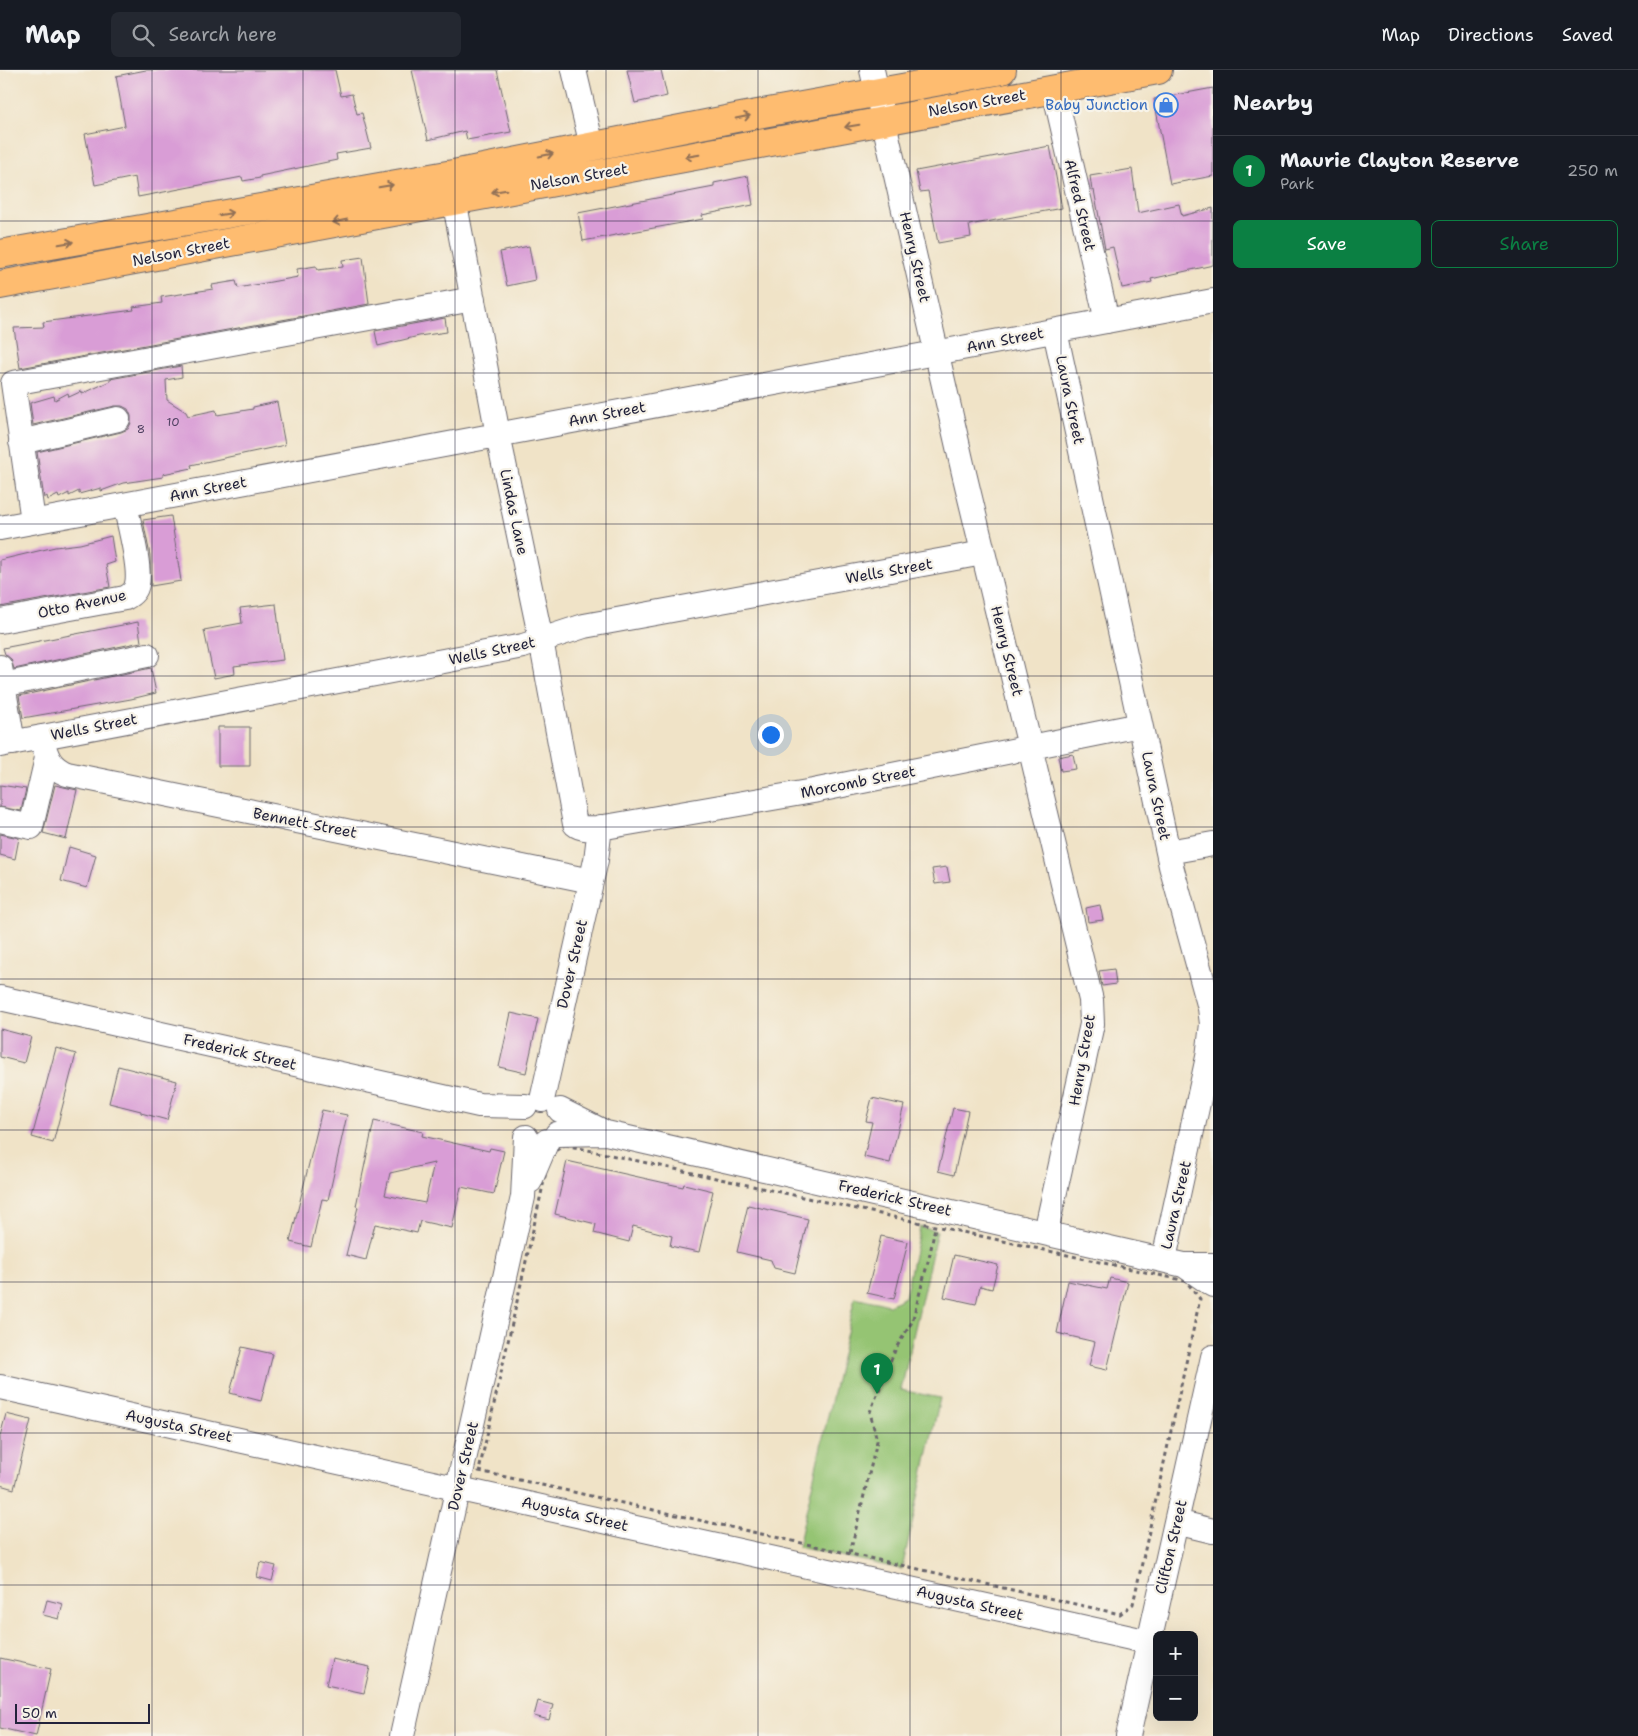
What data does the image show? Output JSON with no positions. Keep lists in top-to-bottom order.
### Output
{
  "streets": {
    "main road": ["Nelson Street"],
    "street": [
      "Alfred Street",
      "Henry Street",
      "Ann Street",
      "Laura Street",
      "Lindas Lane",
      "Wells Street",
      "Otto Avenue",
      "Morcomb Street",
      "Bennett Street",
      "Dover Street",
      "Frederick Street",
      "Augusta Street",
      "Clifton Street"
    ]
  },
  "crossings": [
    ["Nelson Street", "Alfred Street"],
    ["Nelson Street", "Henry Street"],
    ["Nelson Street", "Lindas Lane"],
    ["Alfred Street", "Ann Street"],
    ["Henry Street", "Ann Street"],
    ["Henry Street", "Wells Street"],
    ["Henry Street", "Morcomb Street"],
    ["Henry Street", "Frederick Street"],
    ["Ann Street", "Laura Street"],
    ["Ann Street", "Lindas Lane"],
    ["Ann Street", "Otto Avenue"],
    ["Laura Street", "Morcomb Street"],
    ["Laura Street", "Frederick Street"],
    ["Lindas Lane", "Wells Street"],
    ["Lindas Lane", "Morcomb Street"],
    ["Wells Street", "Bennett Street"],
    ["Morcomb Street", "Dover Street"],
    ["Bennett Street", "Dover Street"],
    ["Dover Street", "Frederick Street"],
    ["Dover Street", "Augusta Street"],
    ["Augusta Street", "Clifton Street"]
  ],
  "places": {
    "shop": ["Baby Junction"]
  },
  "house_numbers": ["10", "8"],
  "scale_bar": "50 m",
  "page": {
    "header": "Map",
    "search": "Search here",
    "nav": ["Map", "Directions", "Saved"],
    "heading": "Nearby",
    "list": [
      {
        "mark": "1",
        "name": "Maurie Clayton Reserve",
        "note": "Park",
        "value": "250 m"
      }
    ],
    "buttons": ["Save", "Share"],
    "pins": "1",
    "map_buttons": ["+", "−"],
    "scale": "50 m"
  }
}
